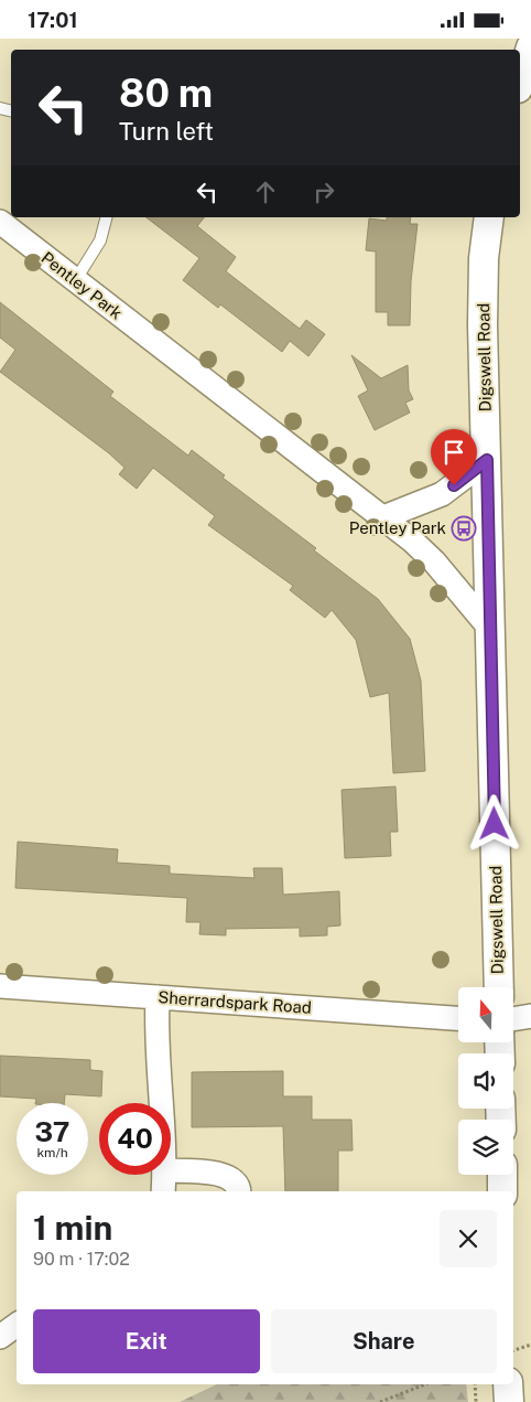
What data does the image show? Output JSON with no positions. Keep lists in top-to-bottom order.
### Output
{
  "streets": {
    "street": ["Pentley Park", "Digswell Road", "Sherrardspark Road"]
  },
  "crossings": [
    ["Pentley Park", "Digswell Road"]
  ],
  "places": {
    "bus stop": ["Pentley Park"]
  },
  "north": "top",
  "page": {
    "status": "17:01",
    "turn": ["80 m", "Turn left"],
    "speed": "37 km/h",
    "limit": "40",
    "heading": ["1 min", "90 m · 17:02"],
    "buttons": ["Exit", "Share"]
  }
}
